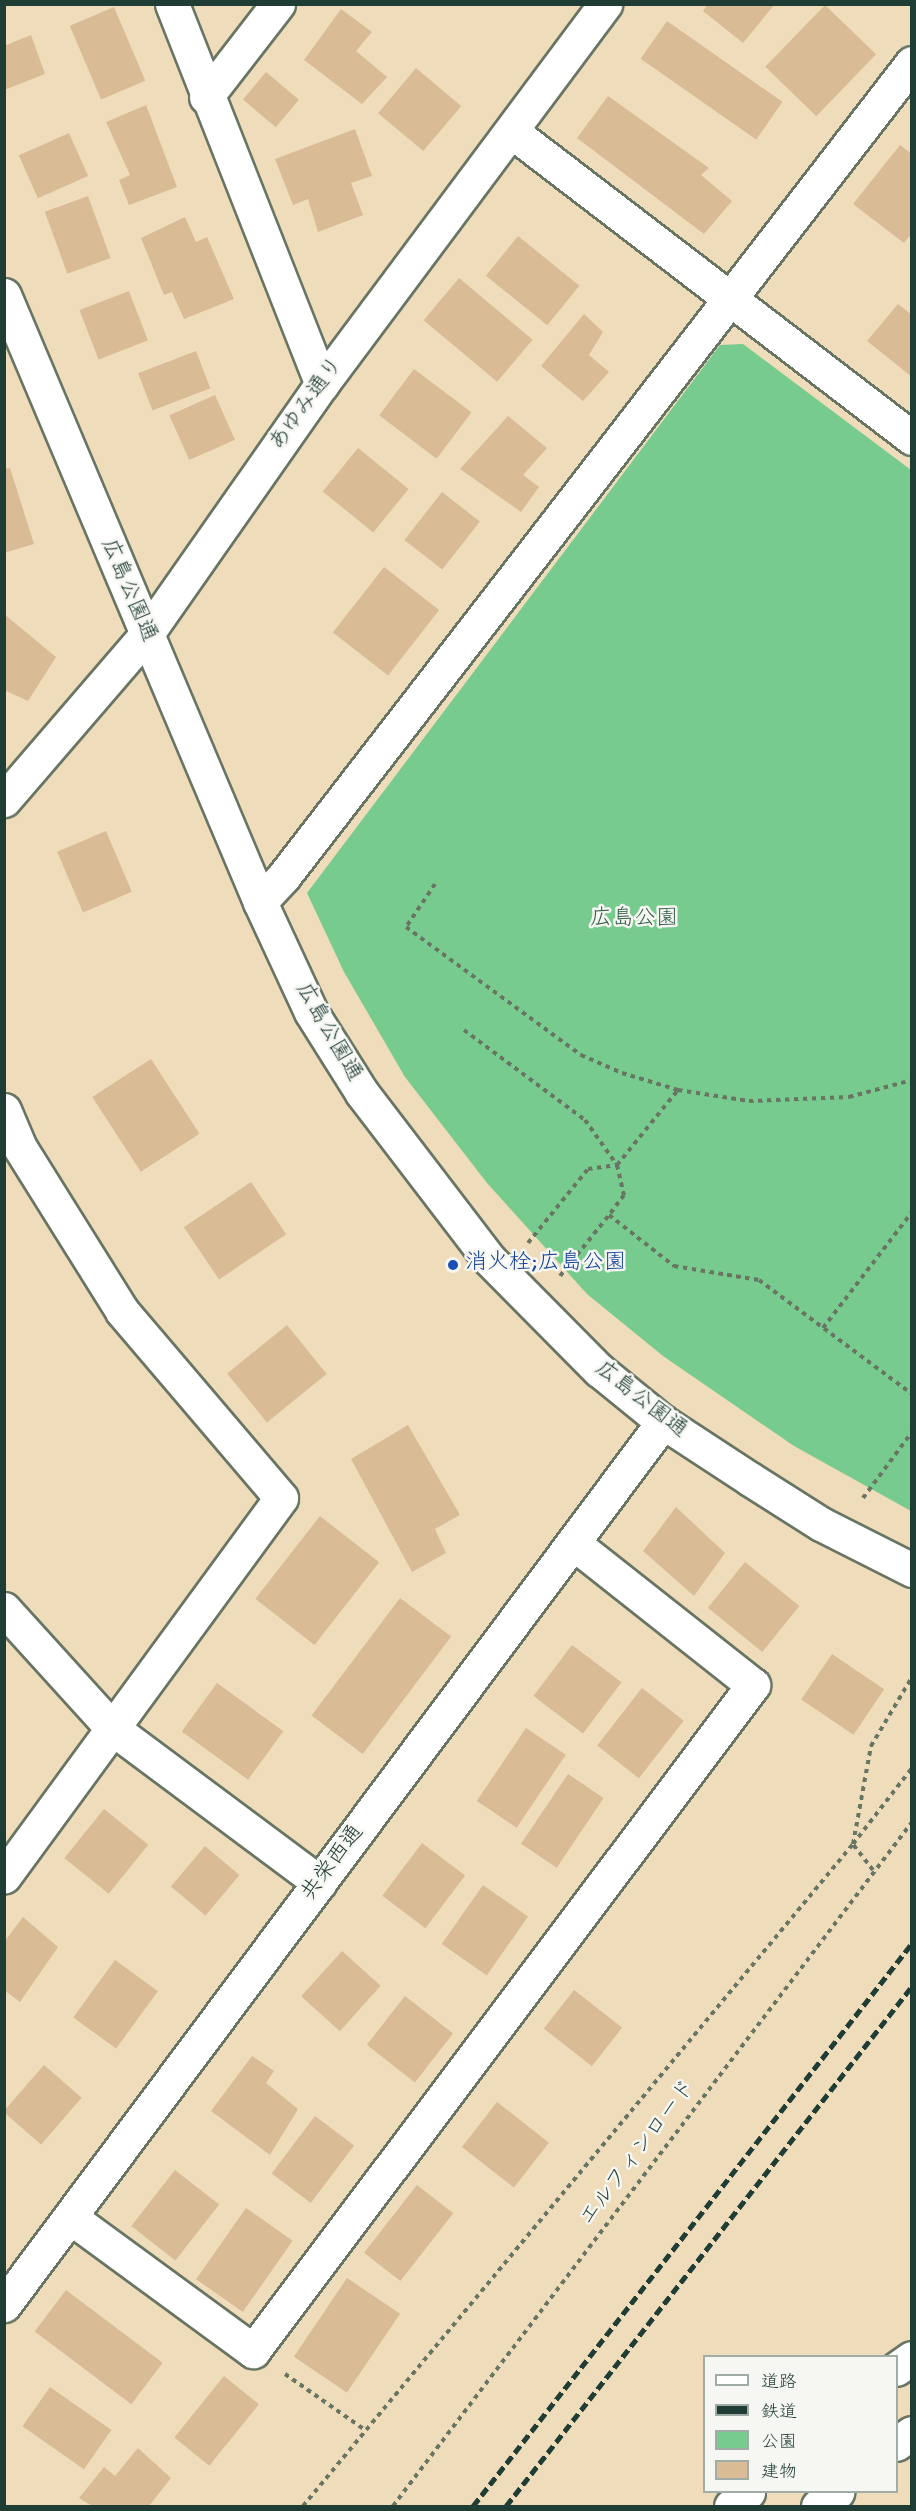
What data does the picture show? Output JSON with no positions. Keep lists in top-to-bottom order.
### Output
{
  "streets": {
    "street": ["あゆみ通り", "広島公園通", "共栄西通"],
    "path": ["エルフィンロード"]
  },
  "crossings": [
    ["あゆみ通り", "広島公園通"],
    ["広島公園通", "共栄西通"]
  ],
  "parks": ["広島公園"],
  "places": ["消火栓;広島公園"],
  "legend": [
    "道路",
    "鉄道",
    "公園",
    "建物"
  ]
}
